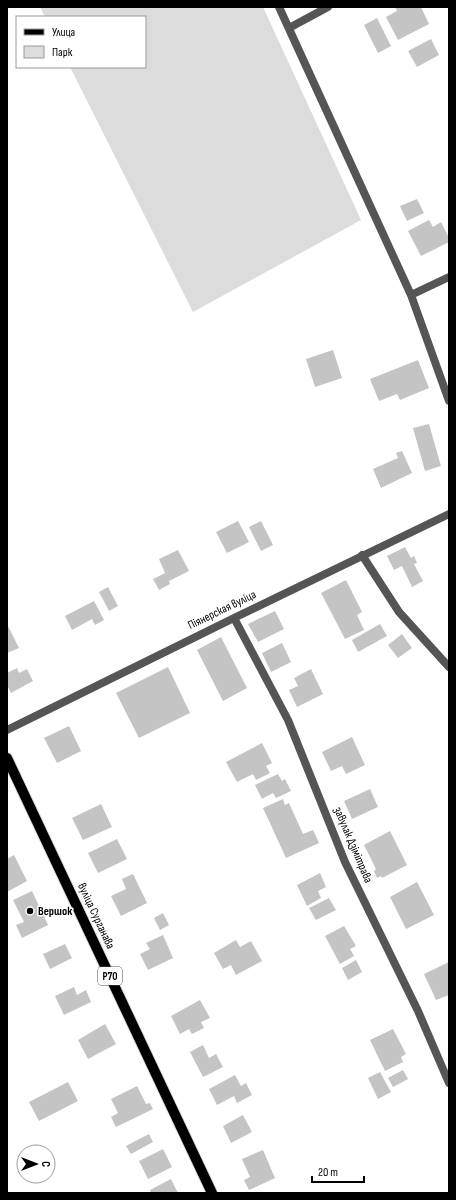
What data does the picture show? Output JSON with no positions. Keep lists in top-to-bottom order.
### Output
{
  "streets": {
    "main road": ["вуліца Сурганава", "Р70"],
    "street": ["Піянерская вуліца", "завулак Дзімітрава"]
  },
  "crossings": [
    ["Піянерская вуліца", "завулак Дзімітрава"]
  ],
  "places": ["Вершок"],
  "legend": ["Улица", "Парк"],
  "scale_bar": "20 m",
  "north": "right"
}
